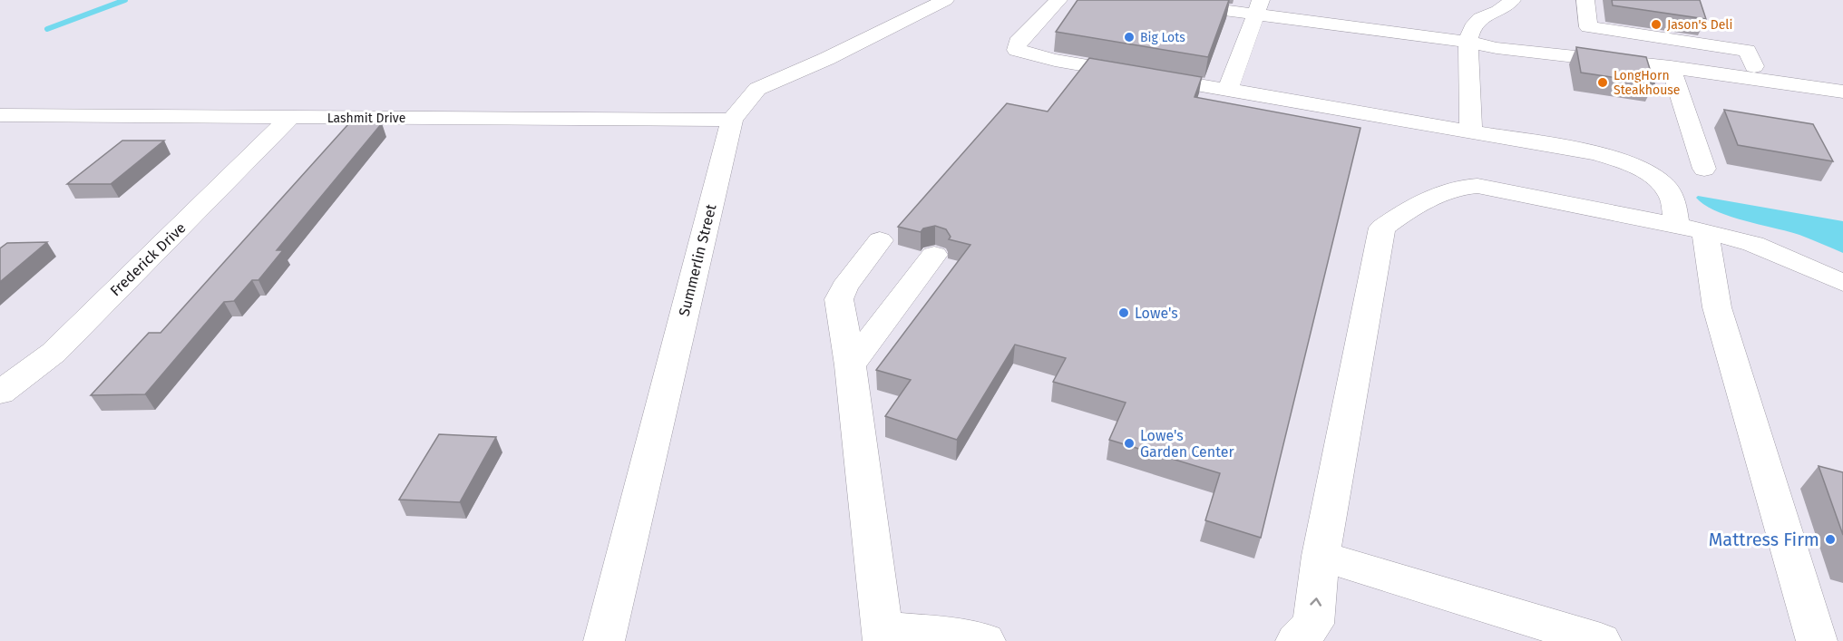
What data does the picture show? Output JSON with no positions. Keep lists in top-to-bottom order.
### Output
{
  "streets": {
    "street": ["Lashmit Drive", "Frederick Drive", "Summerlin Street"]
  },
  "crossings": [
    ["Lashmit Drive", "Frederick Drive"],
    ["Lashmit Drive", "Summerlin Street"]
  ],
  "places": [
    "Jason's Deli",
    "Big Lots",
    "LongHorn Steakhouse",
    "Lowe's",
    "Lowe's Garden Center",
    "Mattress Firm"
  ]
}
